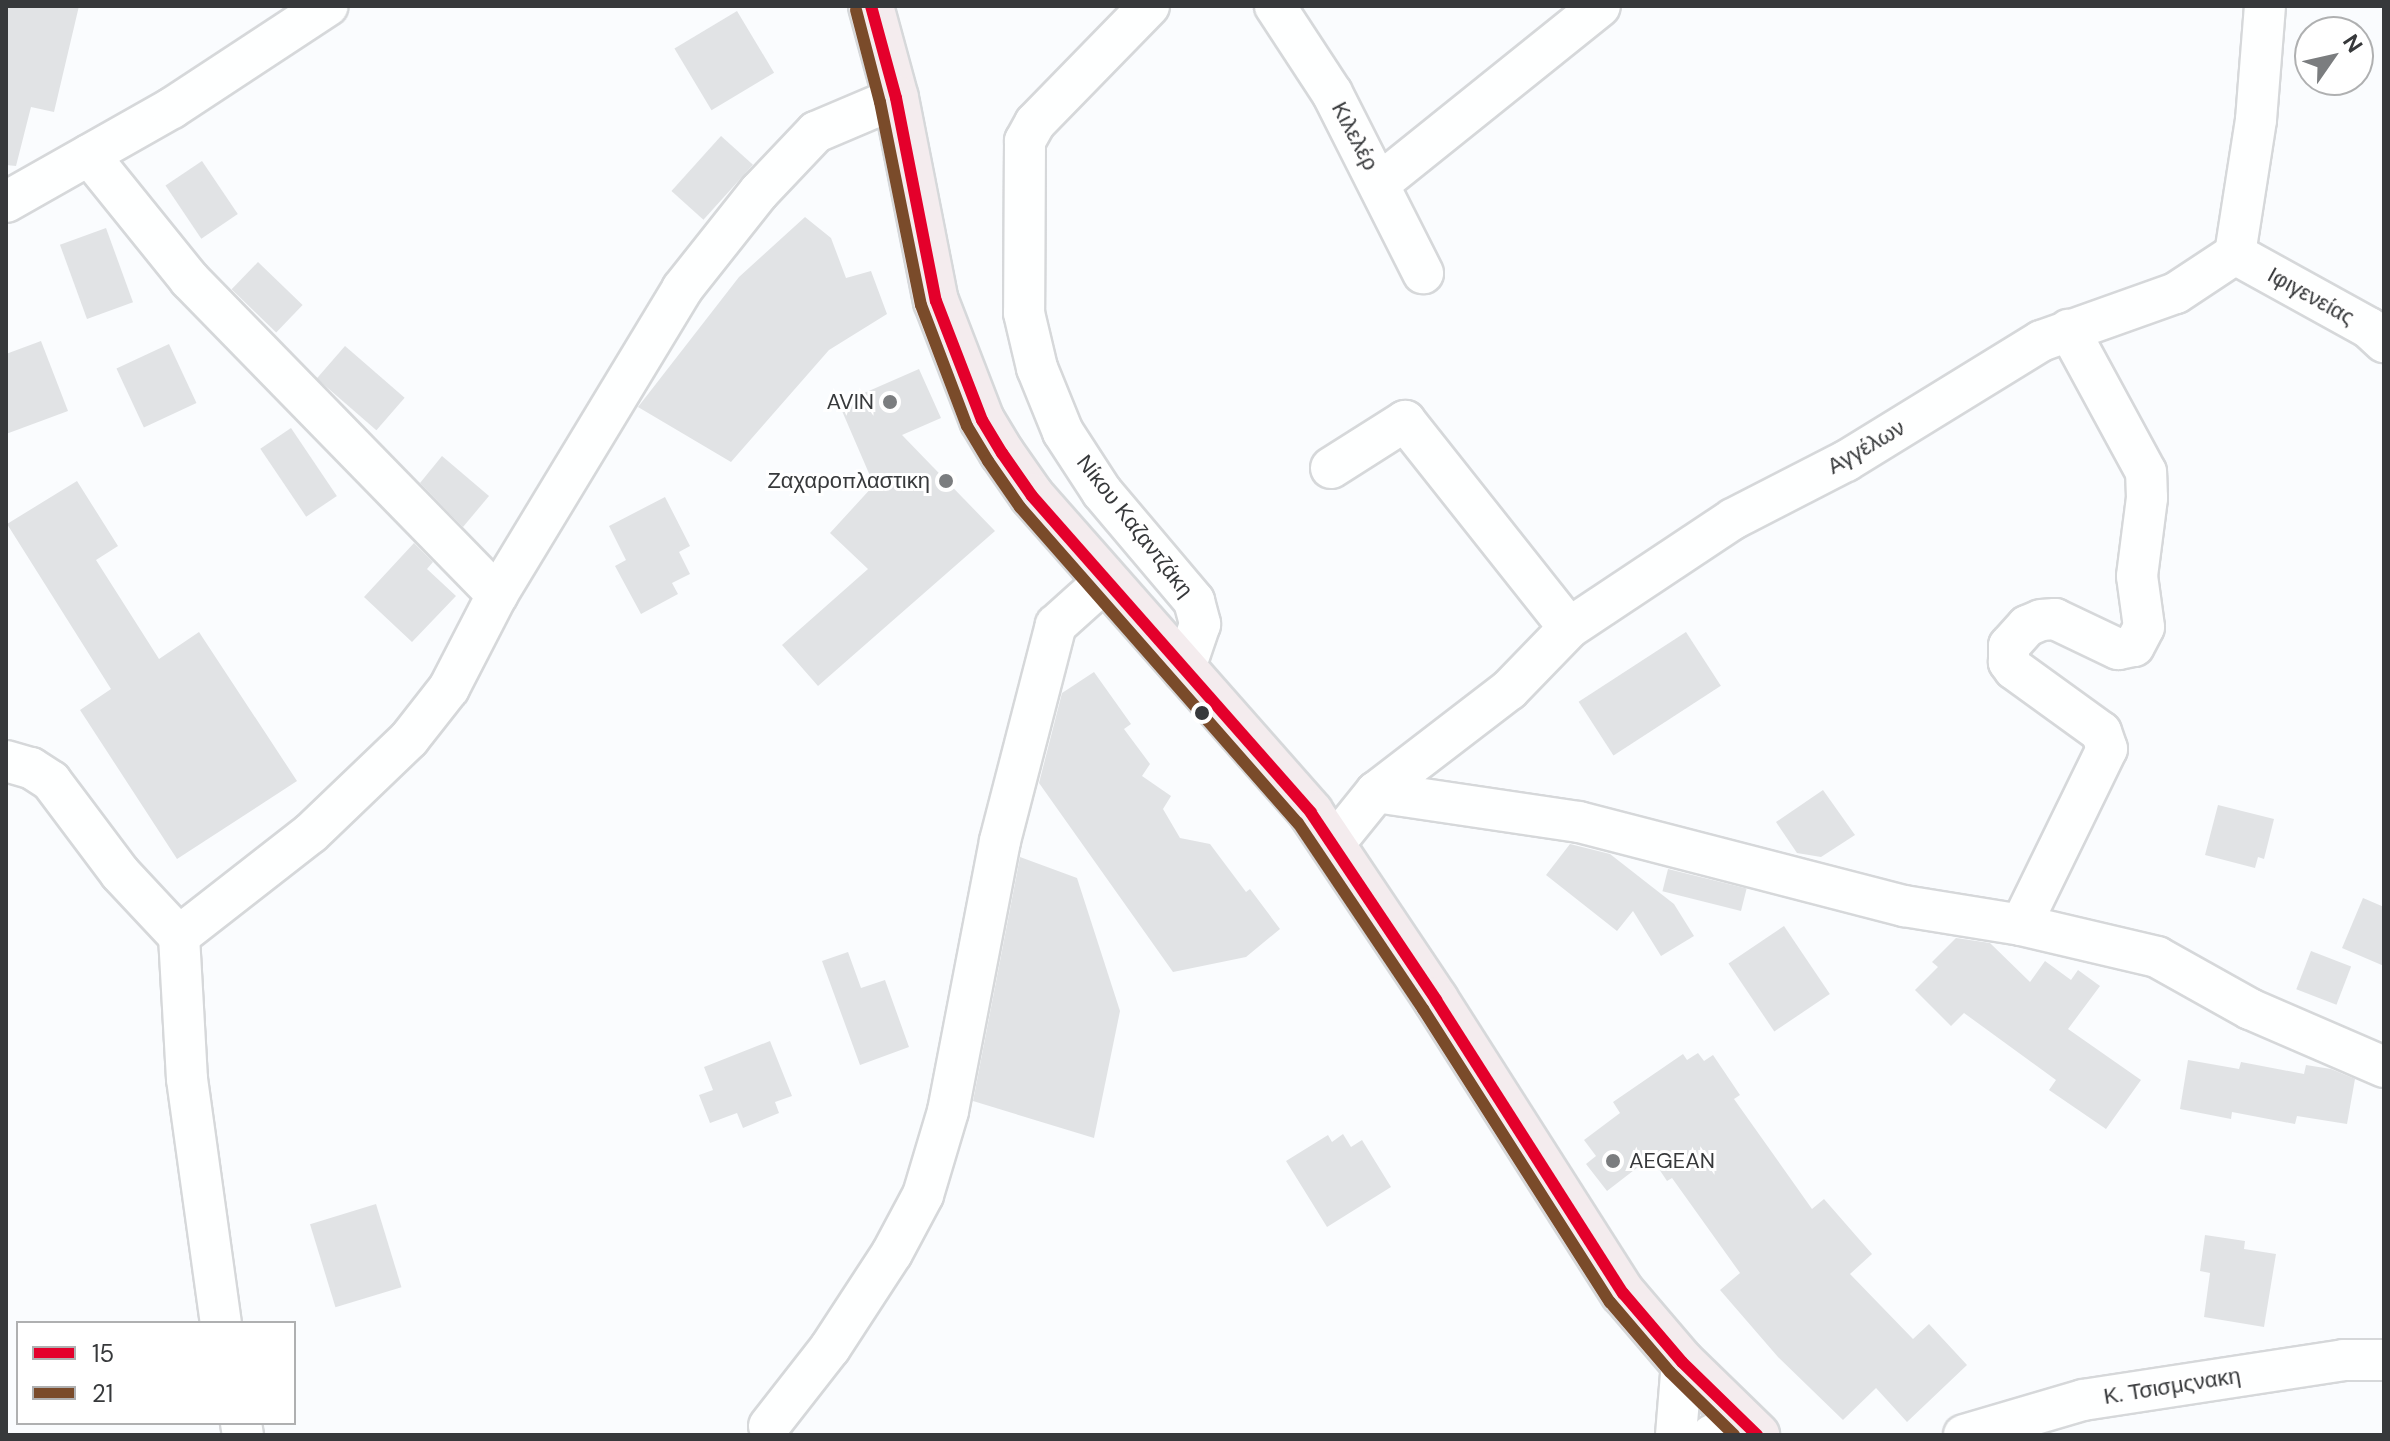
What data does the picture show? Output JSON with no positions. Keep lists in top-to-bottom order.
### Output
{
  "streets": {
    "street": [
      "Κιλελέρ",
      "Ιφιγενείας",
      "Αγγέλων",
      "Νίκου Καζαντζάκη",
      "Κ. Τσισμςνακη"
    ]
  },
  "crossings": [
    ["Ιφιγενείας", "Αγγέλων"]
  ],
  "places": ["AVIN", "Ζαχαροπλαστικη", "AEGEAN"],
  "lines": ["transit line 15", "transit line 21"],
  "legend": ["15", "21"],
  "north": "top right"
}
